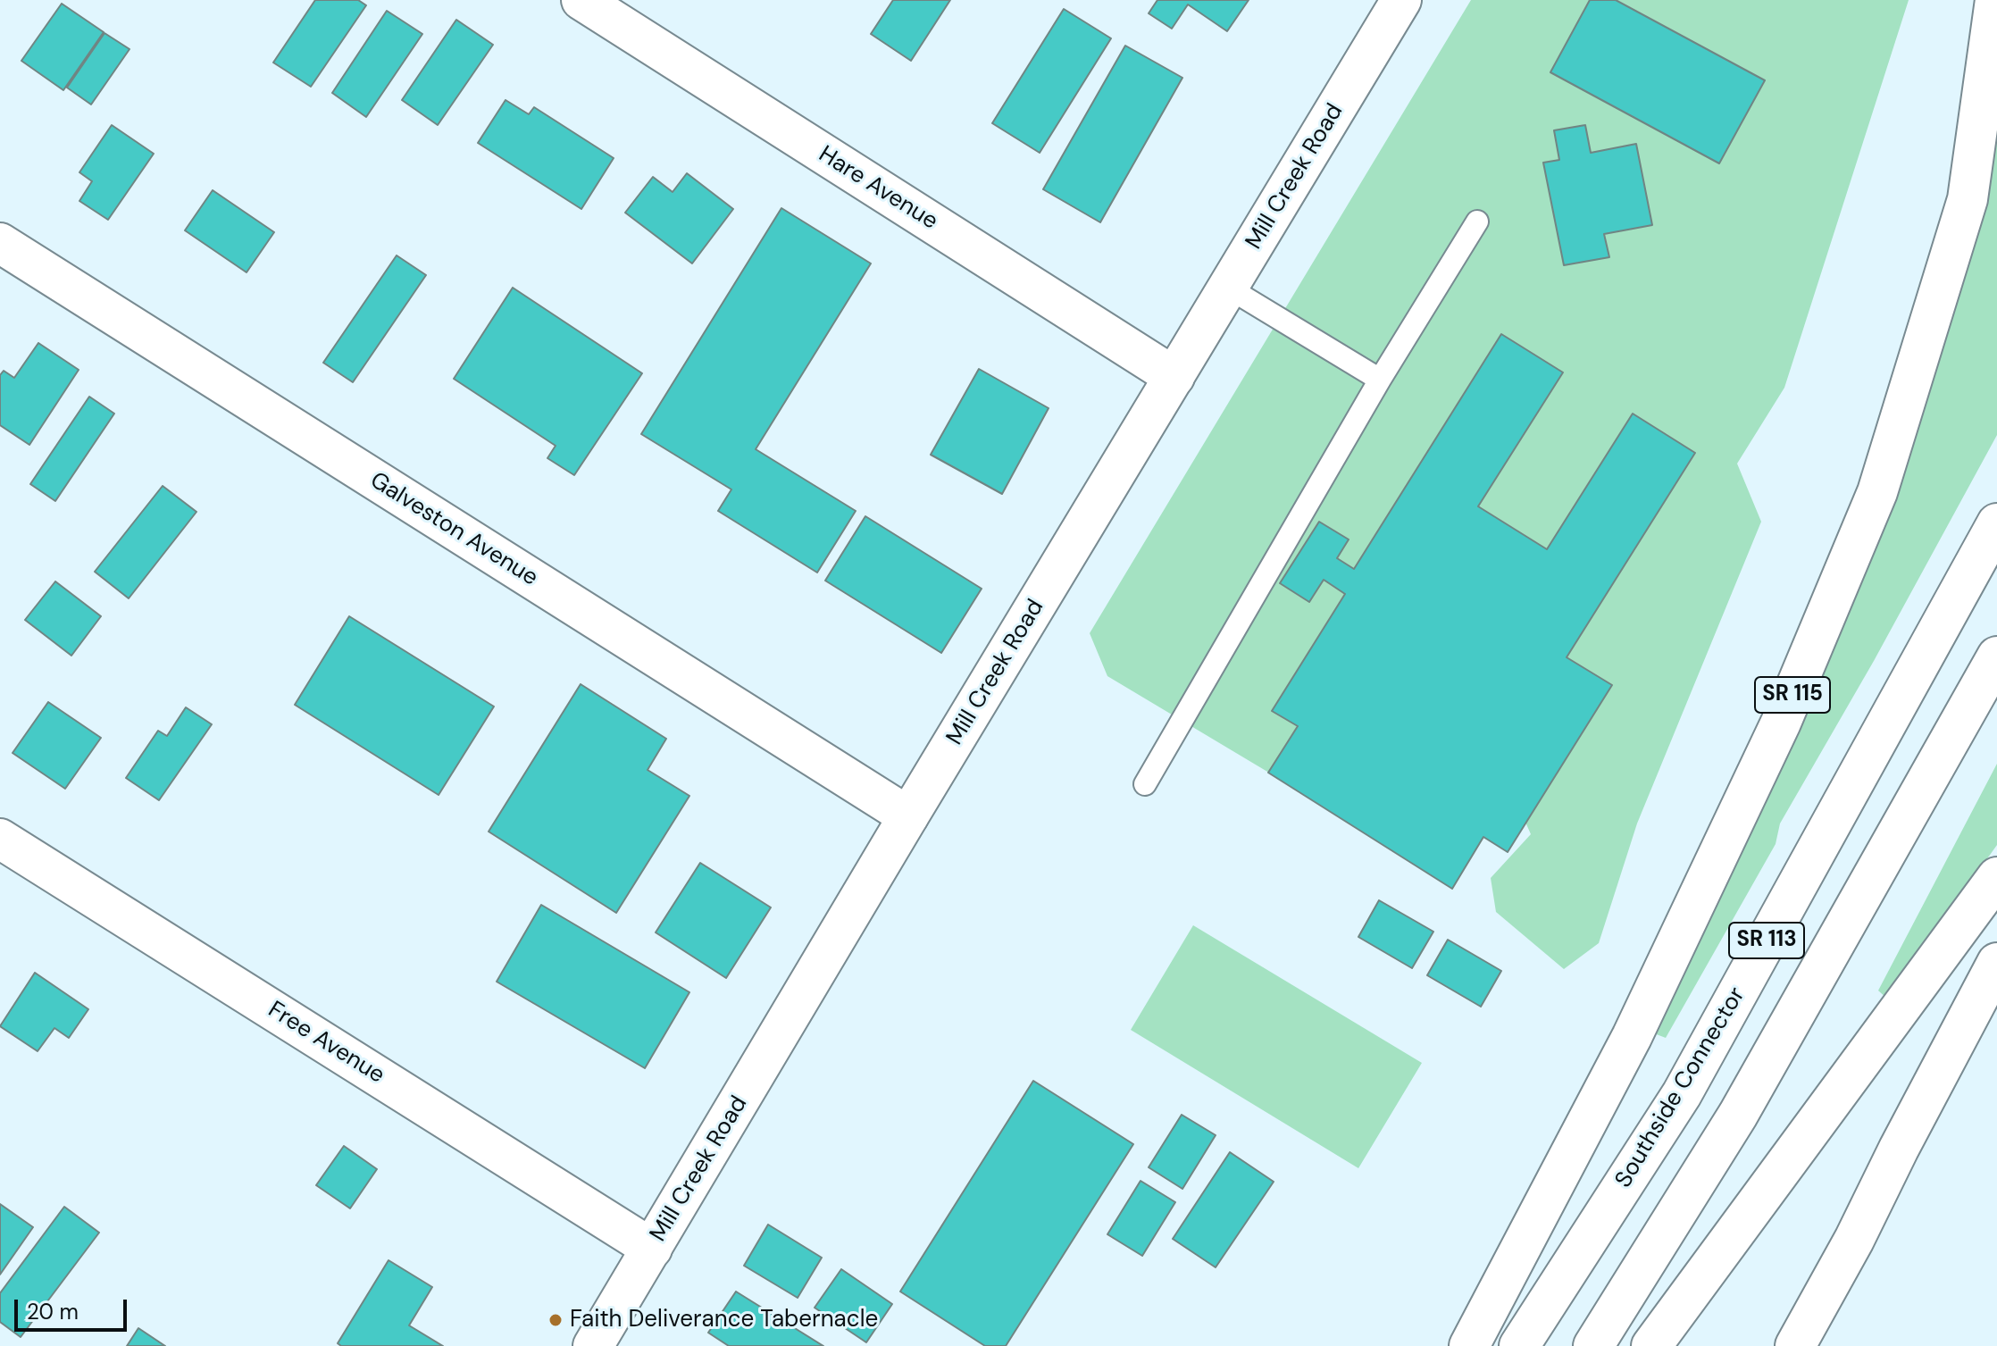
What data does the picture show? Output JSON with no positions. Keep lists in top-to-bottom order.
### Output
{
  "streets": {
    "main road": [
      "Mill Creek Road",
      "Hare Avenue",
      "Galveston Avenue",
      "SR 115",
      "SR 113",
      "Free Avenue",
      "Southside Connector"
    ]
  },
  "crossings": [
    ["Mill Creek Road", "Hare Avenue"],
    ["Mill Creek Road", "Galveston Avenue"],
    ["Mill Creek Road", "Free Avenue"]
  ],
  "places": ["Faith Deliverance Tabernacle"],
  "scale_bar": "20 m"
}
